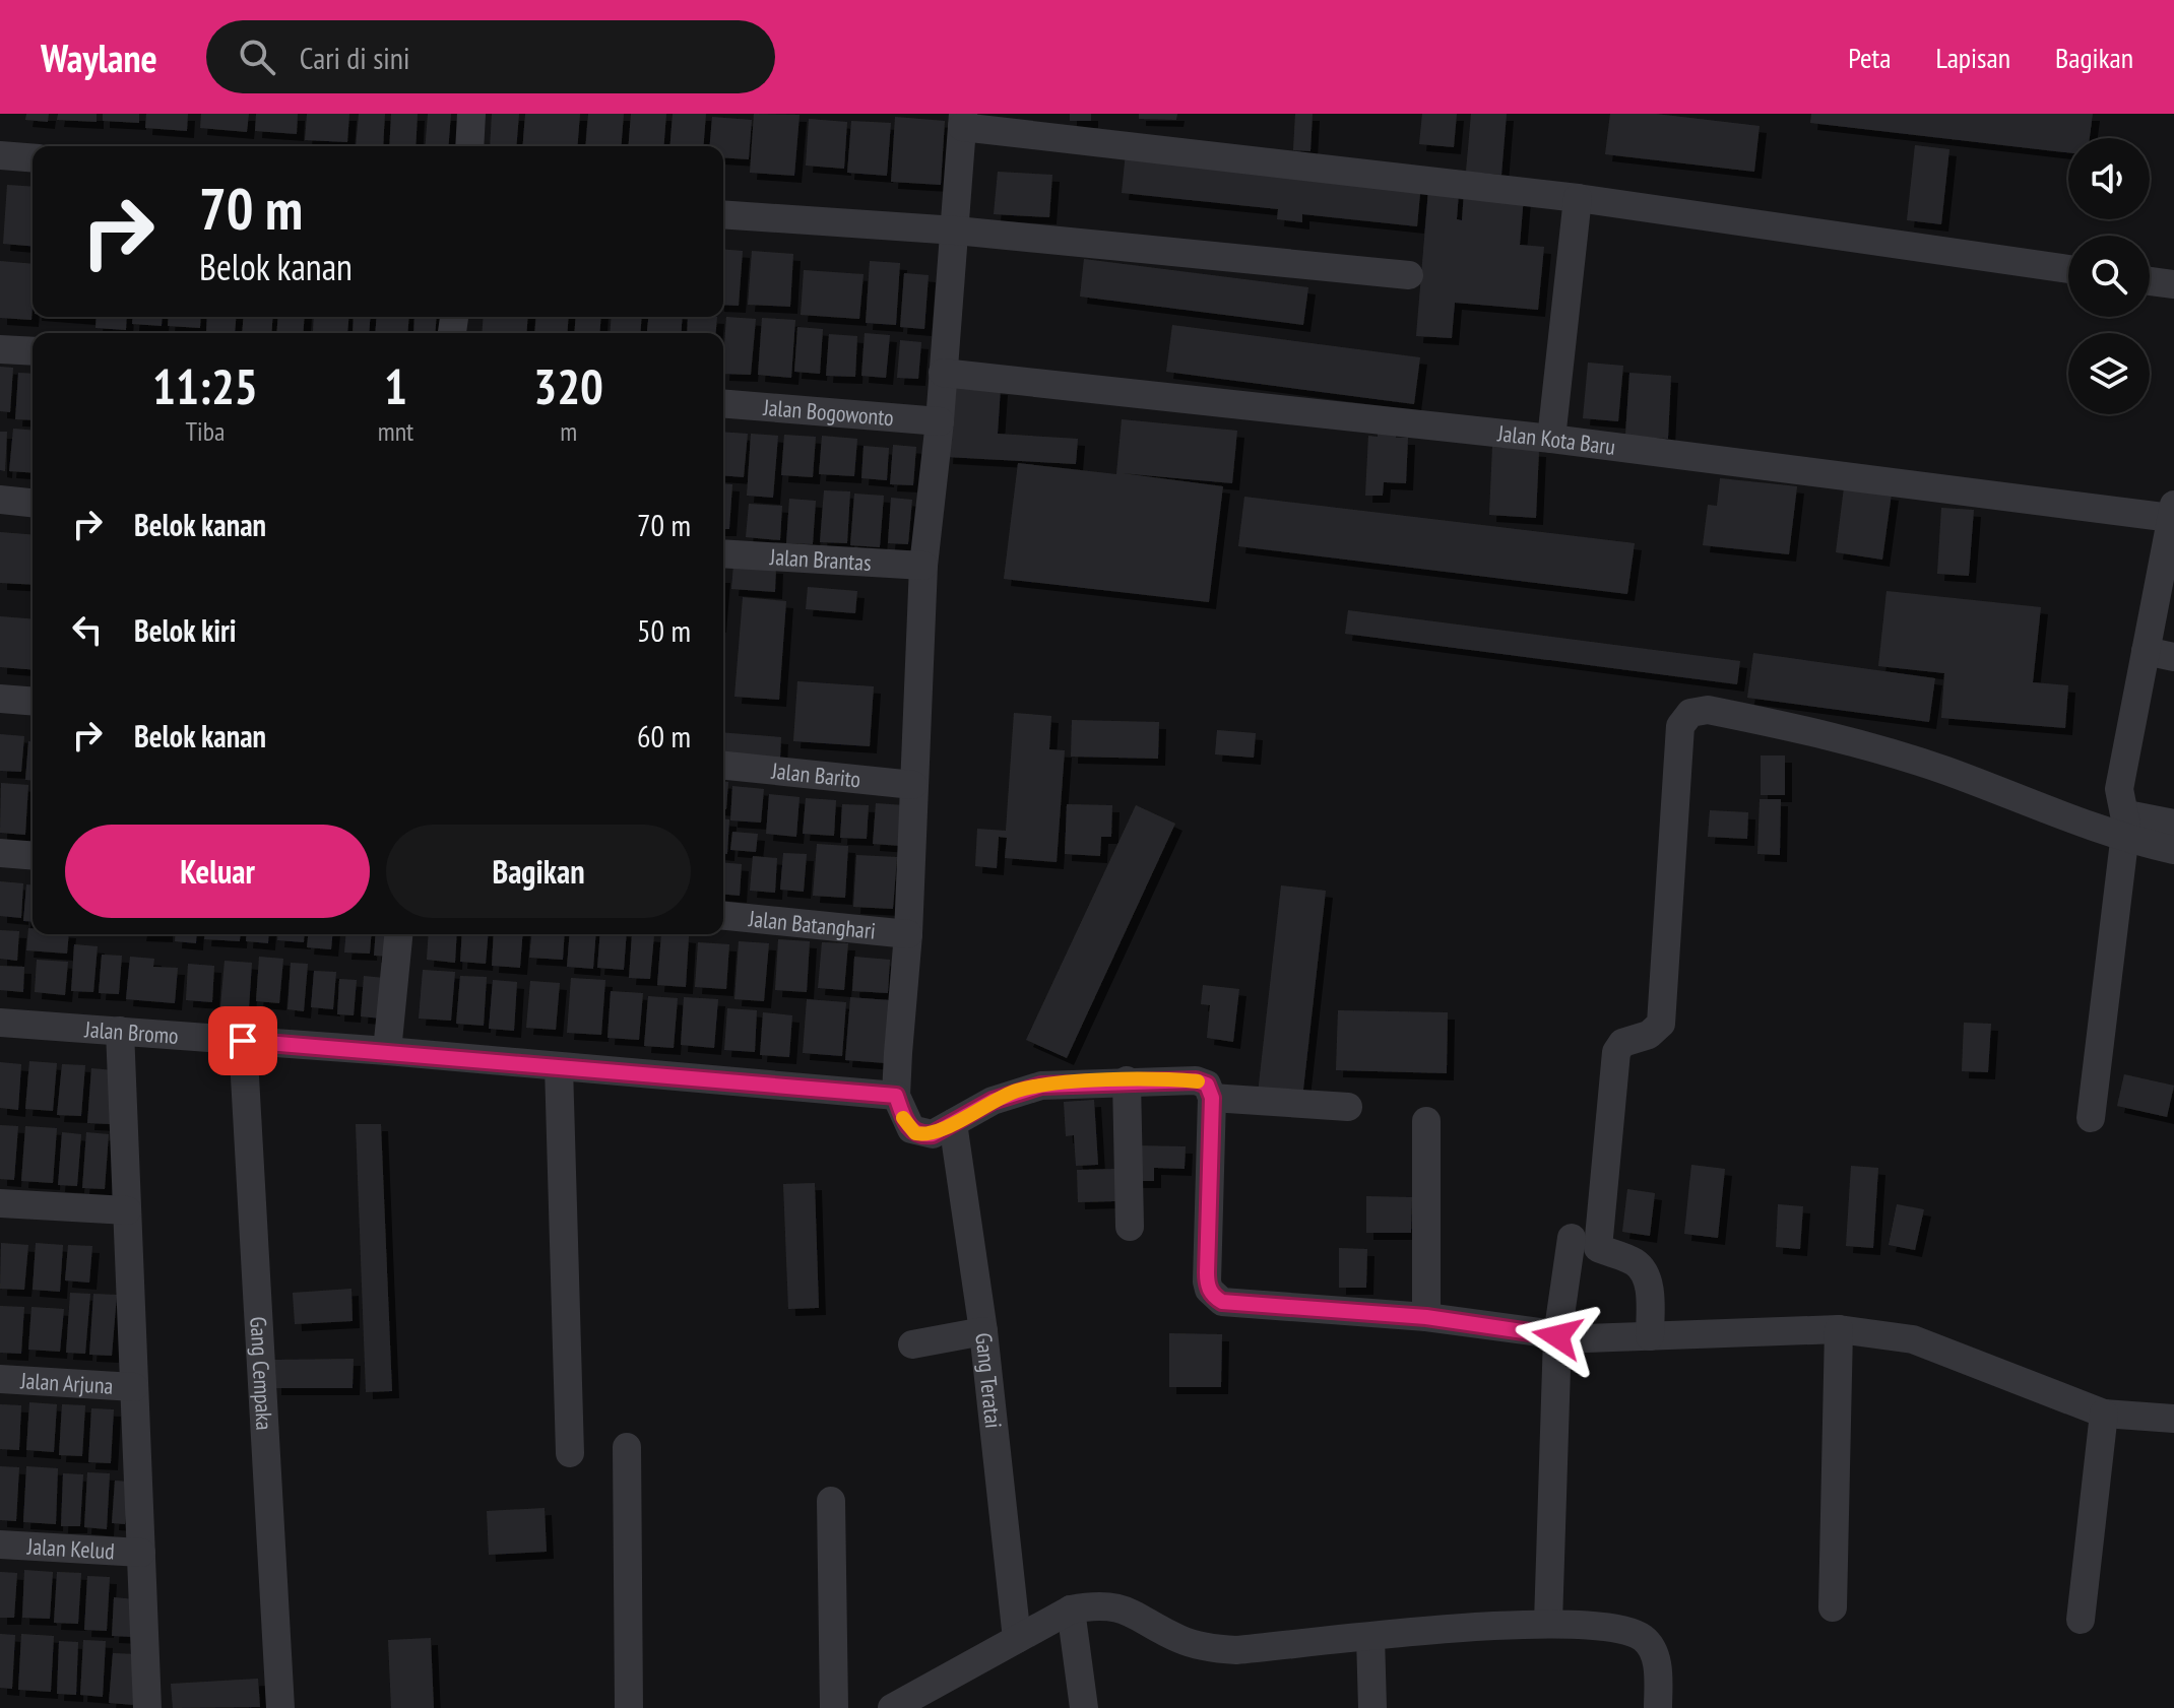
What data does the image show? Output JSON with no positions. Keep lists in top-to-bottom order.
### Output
{
  "streets": {
    "street": [
      "Jalan Bogowonto",
      "Jalan Kota Baru",
      "Jalan Brantas",
      "Jalan Barito",
      "Jalan Batanghari",
      "Jalan Bromo",
      "Gang Cempaka",
      "Gang Teratai",
      "Jalan Arjuna",
      "Jalan Kelud"
    ]
  },
  "crossings": [
    ["Jalan Bromo", "Gang Cempaka"]
  ],
  "page": {
    "header": "Waylane",
    "search": "Cari di sini",
    "nav": ["Peta", "Lapisan", "Bagikan"],
    "turn": ["70 m", "Belok kanan"],
    "eta": [
      "11:25",
      "Tiba",
      "1",
      "mnt",
      "320",
      "m"
    ],
    "list": [
      {
        "name": "Belok kanan",
        "value": "70 m"
      },
      {
        "name": "Belok kiri",
        "value": "50 m"
      },
      {
        "name": "Belok kanan",
        "value": "60 m"
      }
    ],
    "buttons": ["Keluar", "Bagikan"]
  }
}
